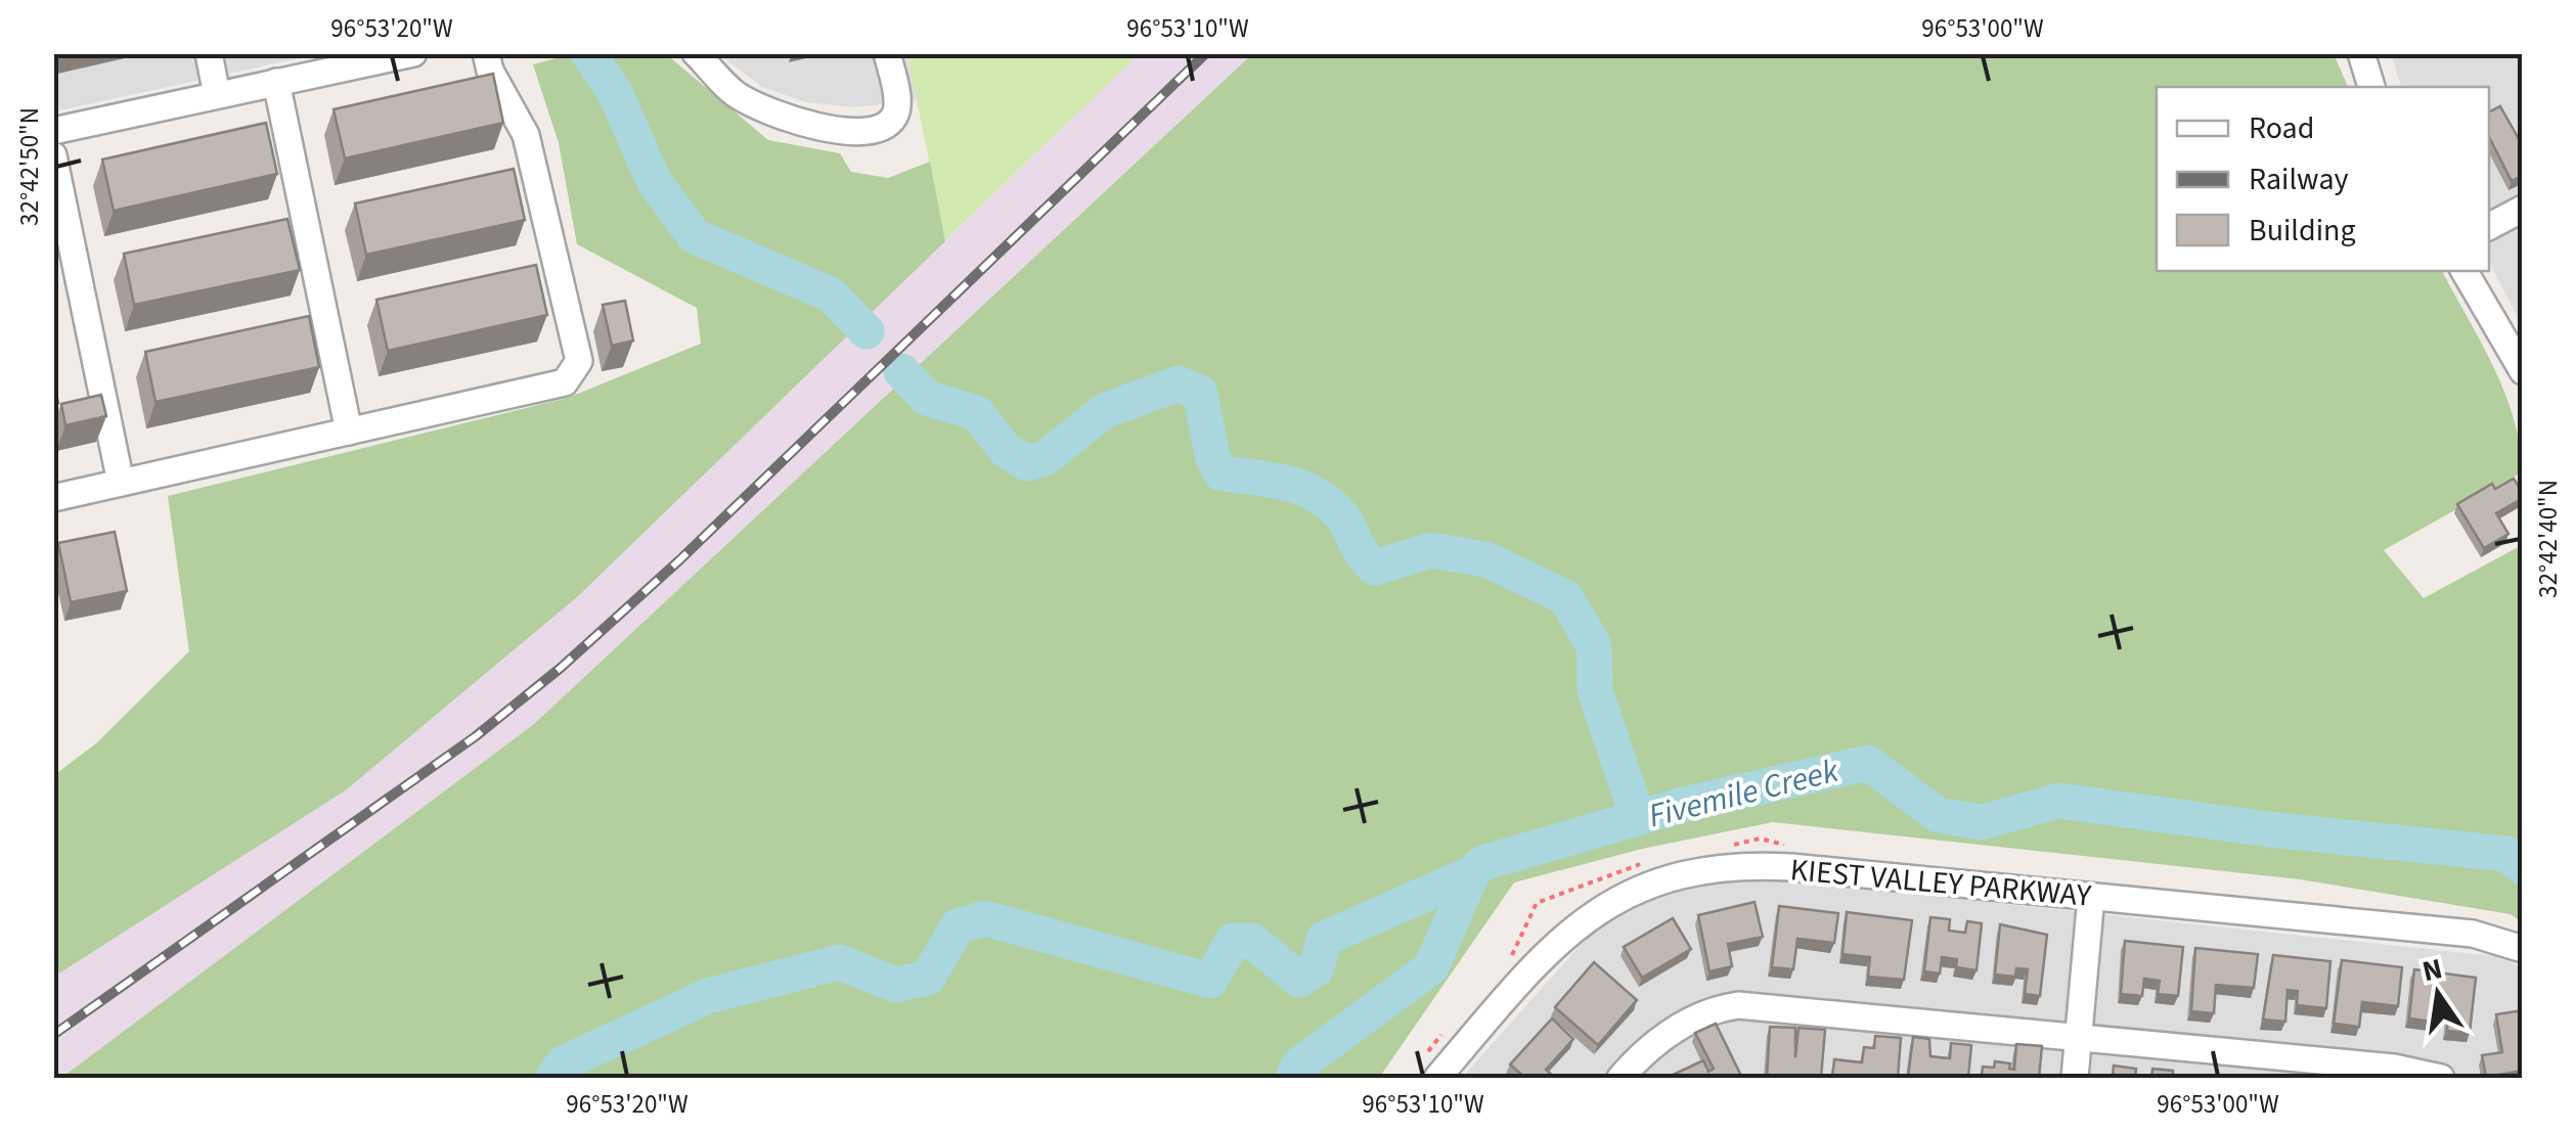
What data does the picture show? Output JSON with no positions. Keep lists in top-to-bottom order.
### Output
{
  "streets": {
    "street": ["KIEST VALLEY PARKWAY"]
  },
  "water": ["Fivemile Creek"],
  "legend": ["Road", "Railway", "Building"],
  "north": "top",
  "coordinates": [
    "96°53'20\"W",
    "96°53'10\"W",
    "96°53'00\"W",
    "32°42'50\"N",
    "32°42'40\"N"
  ]
}
